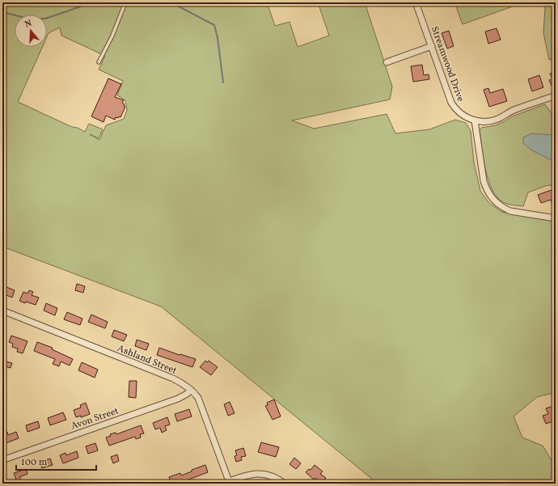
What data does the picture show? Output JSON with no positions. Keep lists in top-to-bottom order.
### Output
{
  "streets": {
    "street": ["Streamwood Drive", "Ashland Street", "Avon Street"]
  },
  "crossings": [
    ["Ashland Street", "Avon Street"]
  ],
  "scale_bar": "100 m",
  "north": "top"
}
